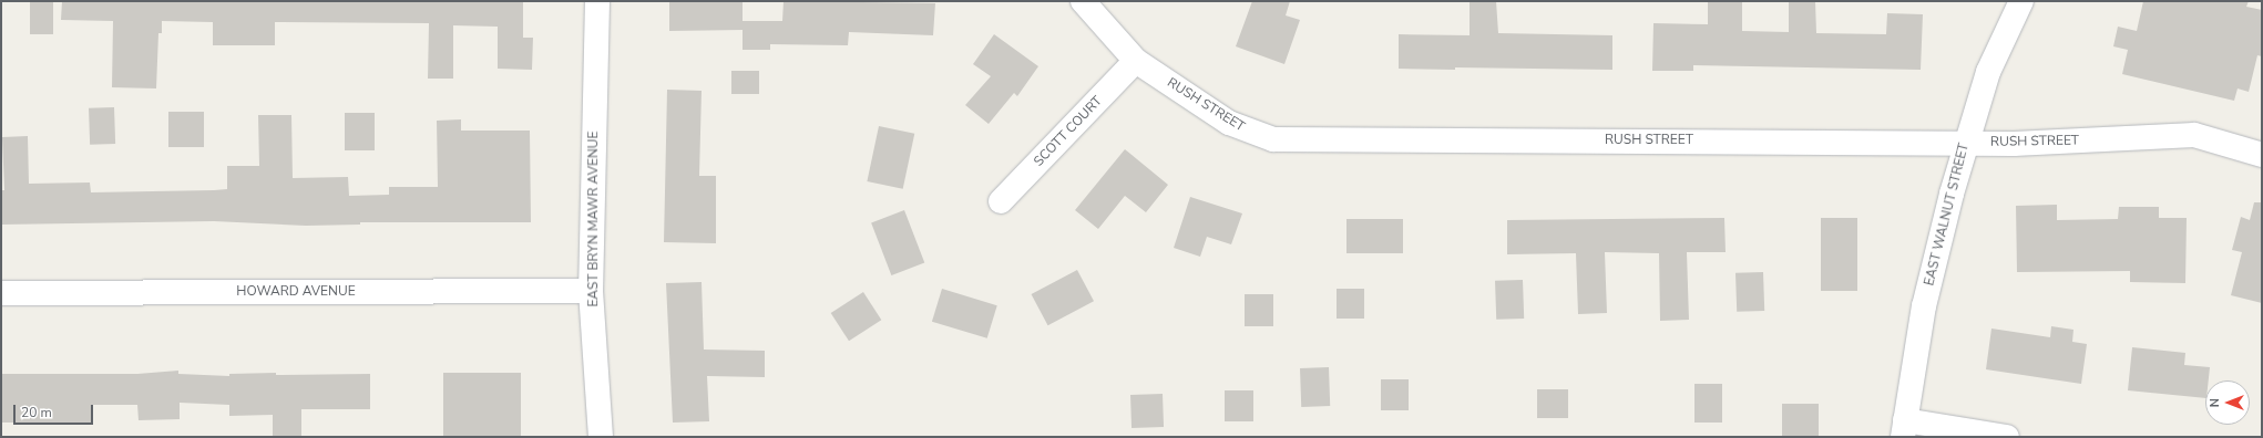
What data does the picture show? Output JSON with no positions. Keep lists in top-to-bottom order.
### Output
{
  "streets": {
    "street": [
      "RUSH STREET",
      "SCOTT COURT",
      "EAST WALNUT STREET",
      "EAST BRYN MAWR AVENUE",
      "HOWARD AVENUE"
    ]
  },
  "crossings": [
    ["RUSH STREET", "SCOTT COURT"],
    ["RUSH STREET", "EAST WALNUT STREET"],
    ["EAST BRYN MAWR AVENUE", "HOWARD AVENUE"]
  ],
  "scale_bar": "20 m",
  "north": "left"
}
